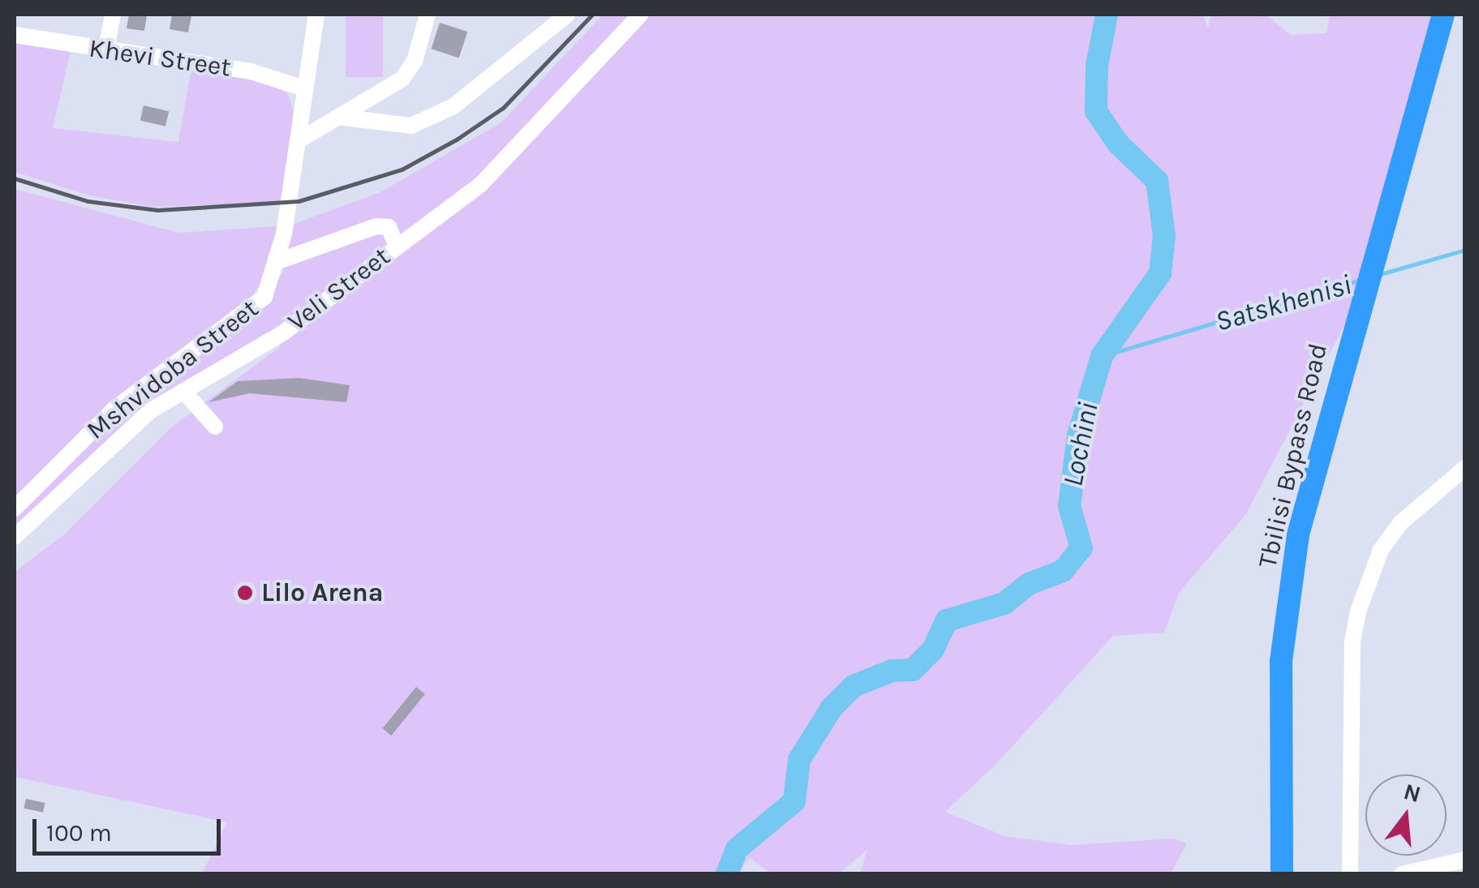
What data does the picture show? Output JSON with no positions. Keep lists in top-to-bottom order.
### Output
{
  "streets": {
    "highway": ["Tbilisi Bypass Road"],
    "street": ["Khevi Street", "Veli Street", "Mshvidoba Street"]
  },
  "crossings": [
    ["Khevi Street", "Mshvidoba Street"]
  ],
  "water": ["Satskhenisi", "Lochini"],
  "places": ["Lilo Arena"],
  "scale_bar": "100 m",
  "north": "top"
}
